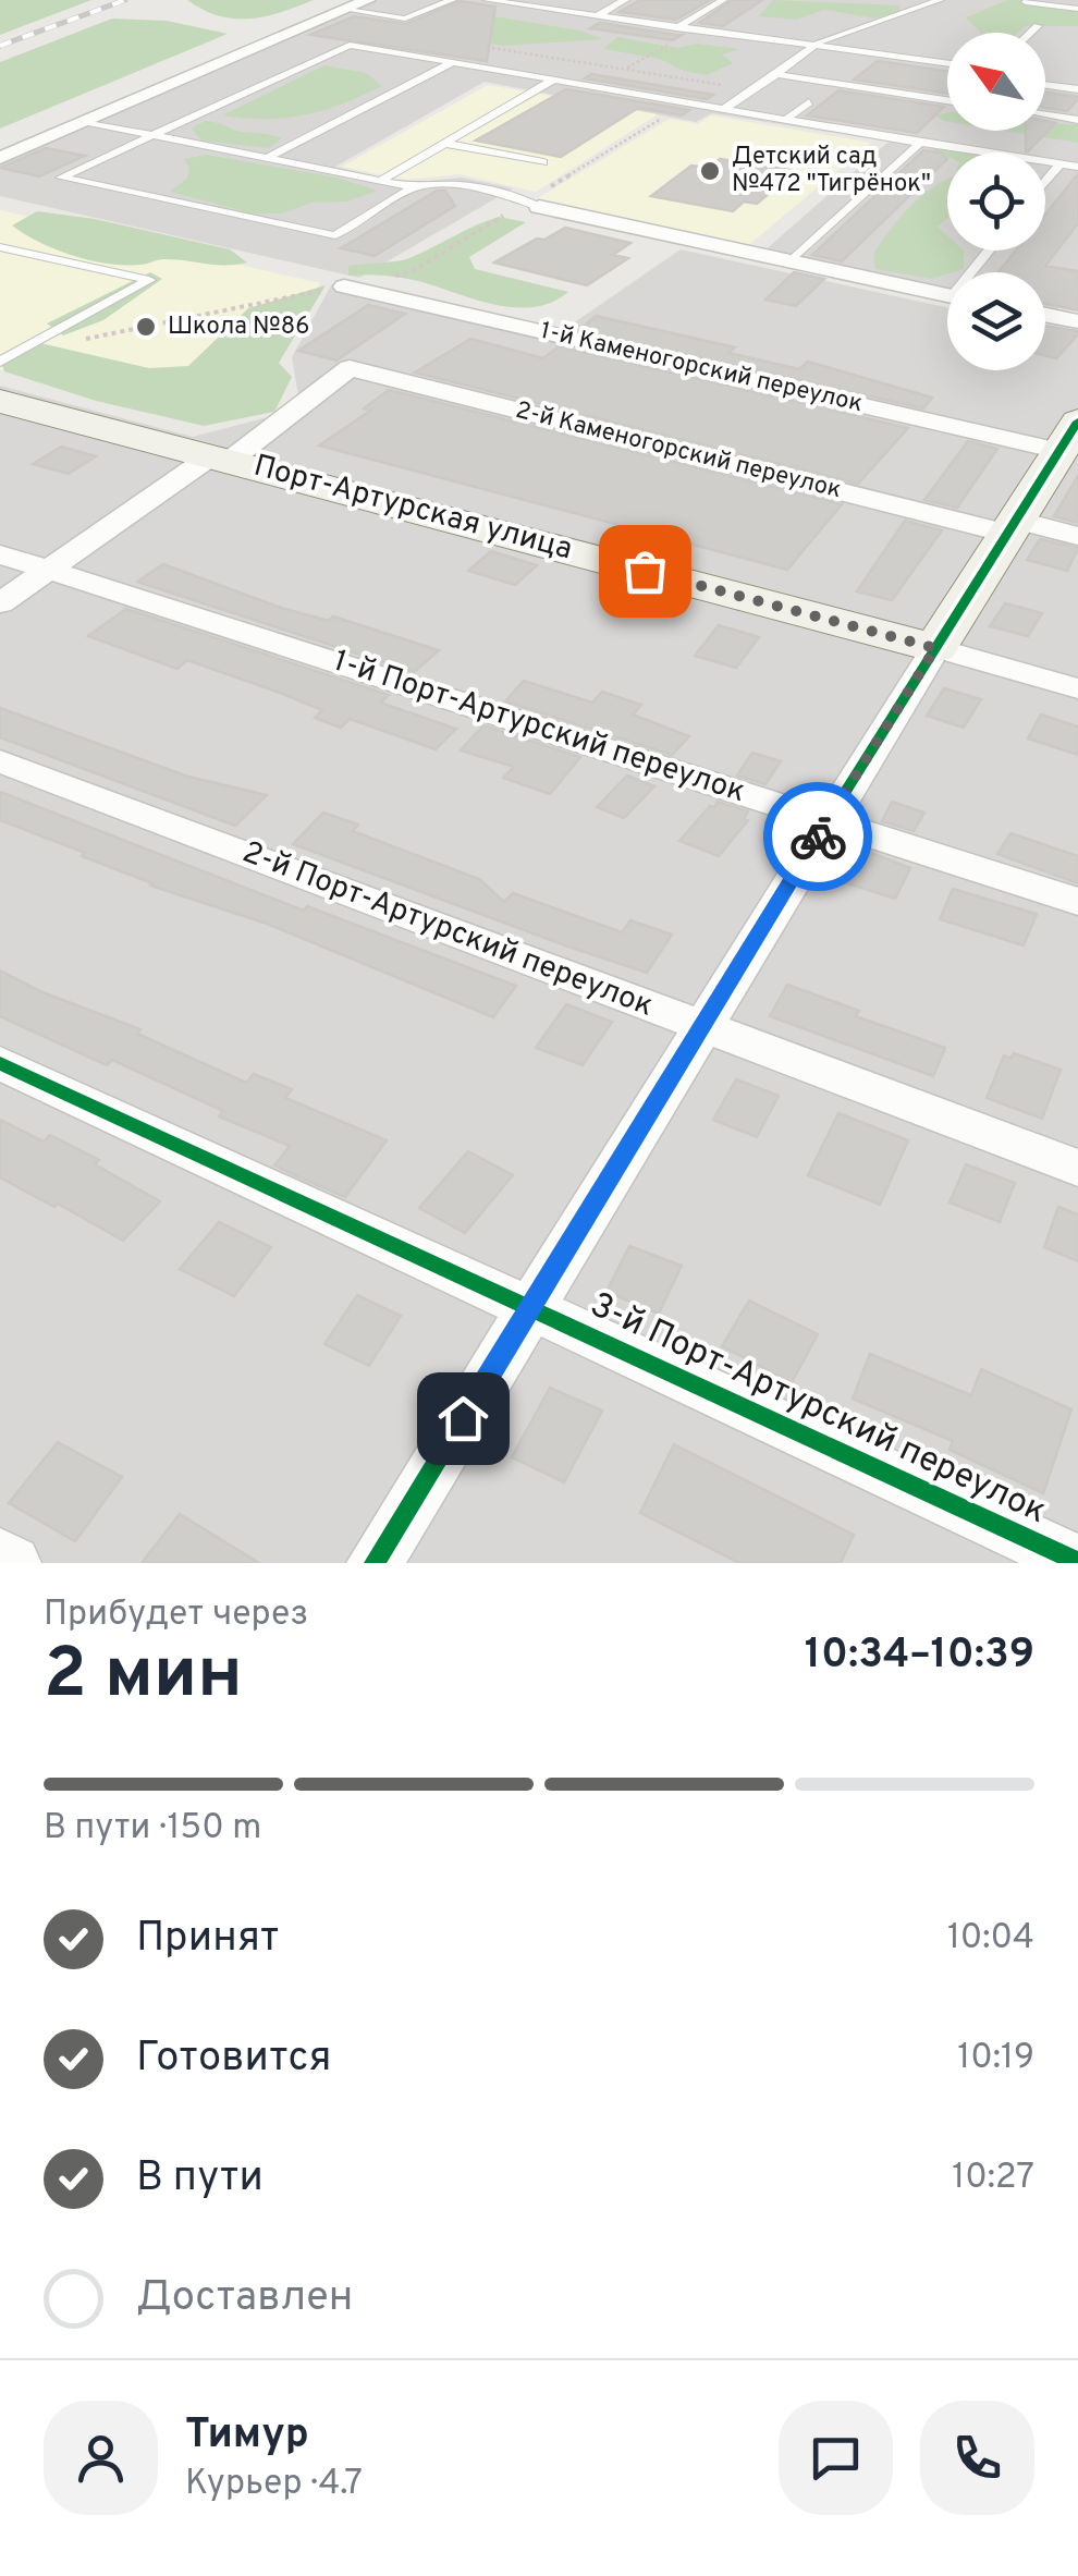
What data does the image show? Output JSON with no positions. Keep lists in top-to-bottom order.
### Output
{
  "streets": {
    "street": [
      "1-й Каменогорский переулок",
      "2-й Каменогорский переулок",
      "Порт-Артурская улица",
      "1-й Порт-Артурский переулок",
      "2-й Порт-Артурский переулок",
      "3-й Порт-Артурский переулок"
    ]
  },
  "crossings": [
    ["2-й Каменогорский переулок", "Порт-Артурская улица"]
  ],
  "places": ["Детский сад №472 \"Тигрёнок\"", "Школа №86"],
  "north": "top left",
  "page": {
    "heading": ["2 мин", "Прибудет через", "10:34–10:39"],
    "panel": ["Тимур", "Курьер · 4.7"],
    "bar": "В пути · 150 m",
    "list": [
      ["Принят", "10:04"],
      ["Готовится", "10:19"],
      ["В пути", "10:27"],
      "Доставлен"
    ]
  }
}
